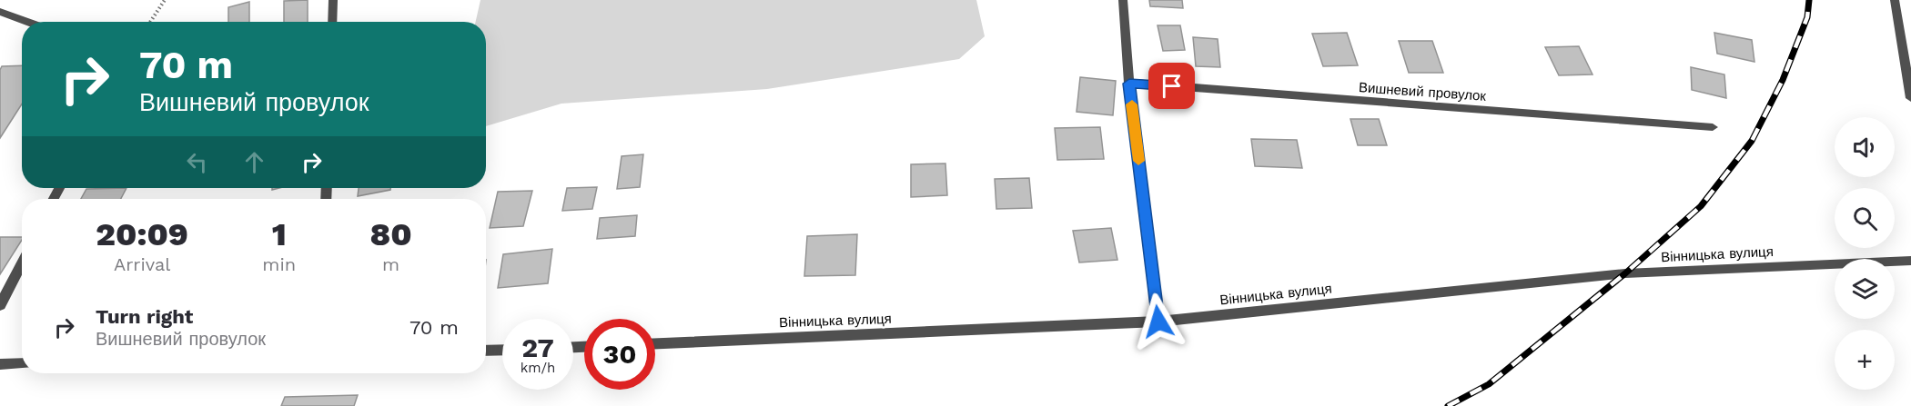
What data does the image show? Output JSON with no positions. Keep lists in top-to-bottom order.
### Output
{
  "streets": {
    "street": ["Вишневий провулок", "Вінницька вулиця"]
  },
  "page": {
    "turn": ["70 m", "Вишневий провулок"],
    "map_buttons": "+",
    "eta": [
      "20:09",
      "Arrival",
      "1",
      "min",
      "80",
      "m"
    ],
    "list": [
      {
        "name": "Turn right",
        "note": "Вишневий провулок",
        "value": "70 m"
      }
    ],
    "speed": "27 km/h",
    "limit": "30"
  }
}
